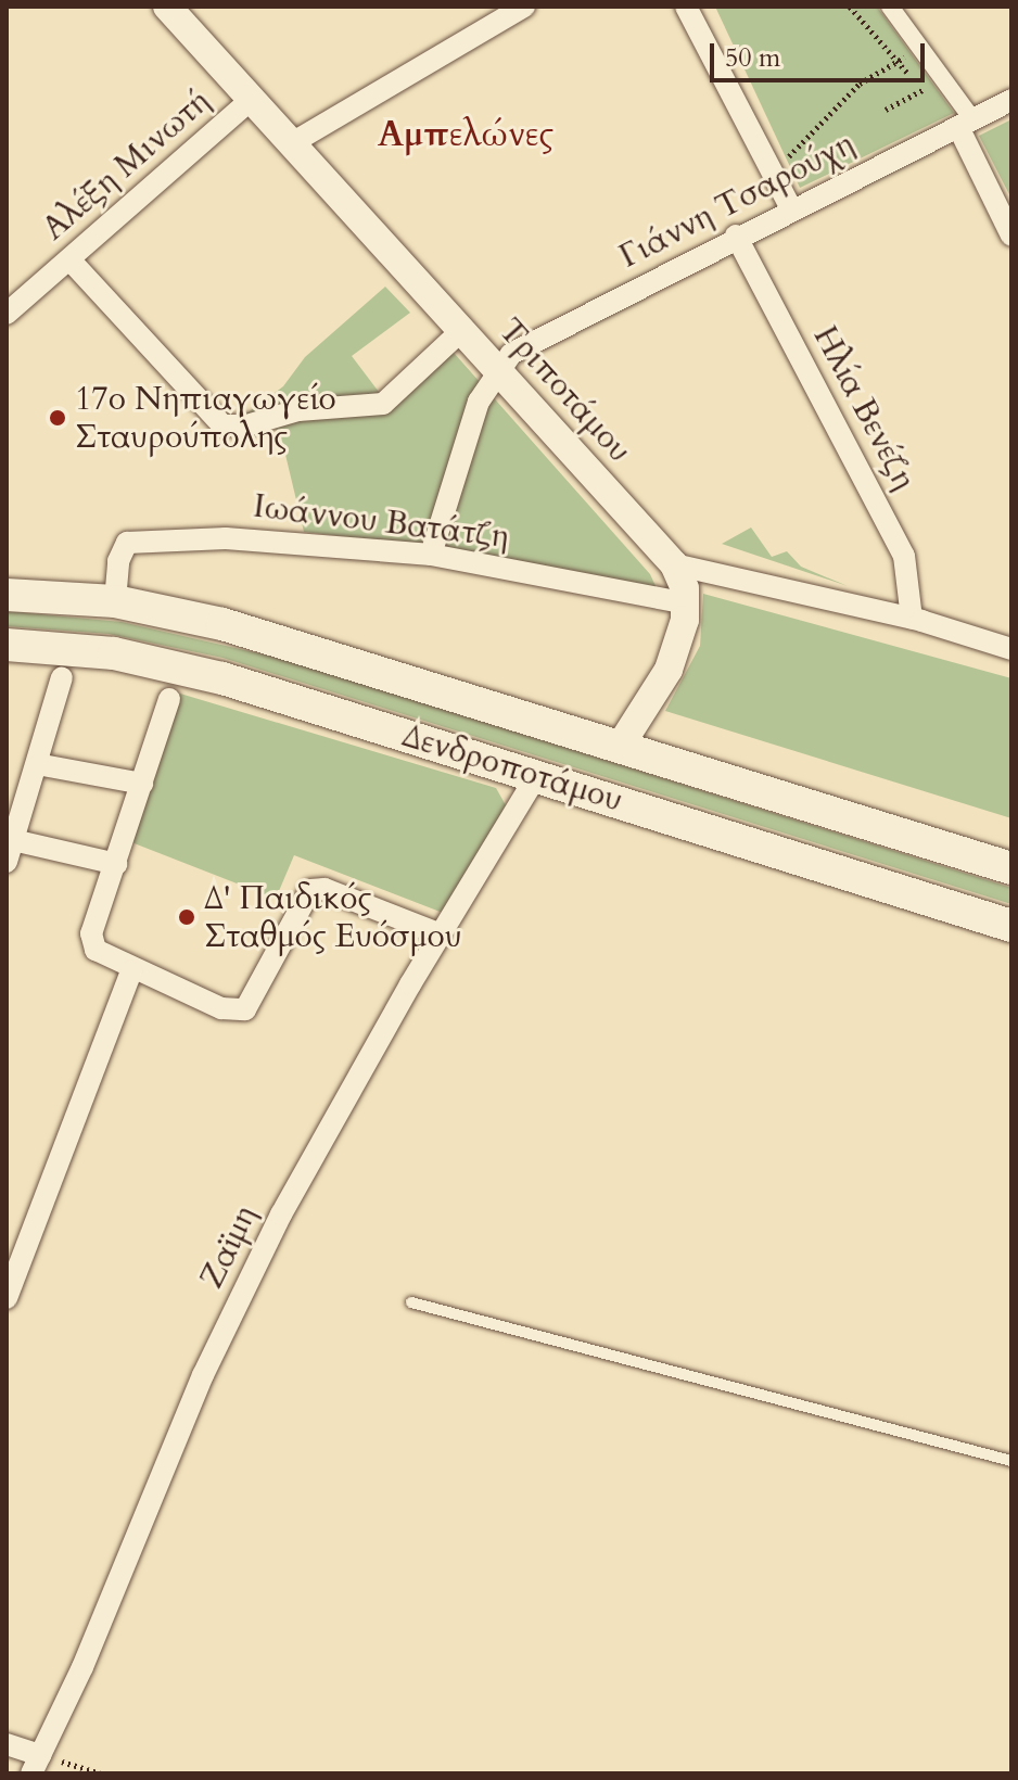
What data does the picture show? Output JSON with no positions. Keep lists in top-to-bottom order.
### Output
{
  "streets": {
    "main road": ["Δενδροποτάμου"],
    "street": [
      "Αλέξη Μινωτή",
      "Γιάννη Τσαρούχη",
      "Τριποτάμου",
      "Ηλία Βενέζη",
      "Ιωάννου Βατάτζη",
      "Ζαϊμη"
    ]
  },
  "crossings": [
    ["Αλέξη Μινωτή", "Τριποτάμου"],
    ["Γιάννη Τσαρούχη", "Τριποτάμου"],
    ["Γιάννη Τσαρούχη", "Ηλία Βενέζη"],
    ["Ιωάννου Βατάτζη", "Δενδροποτάμου"],
    ["Δενδροποτάμου", "Ζαϊμη"]
  ],
  "districts": ["Αμπελώνες"],
  "places": ["17ο Νηπιαγωγείο Σταυρούπολης", "Δ' Παιδικός Σταθμός Ευόσμου"],
  "scale_bar": "50 m"
}
